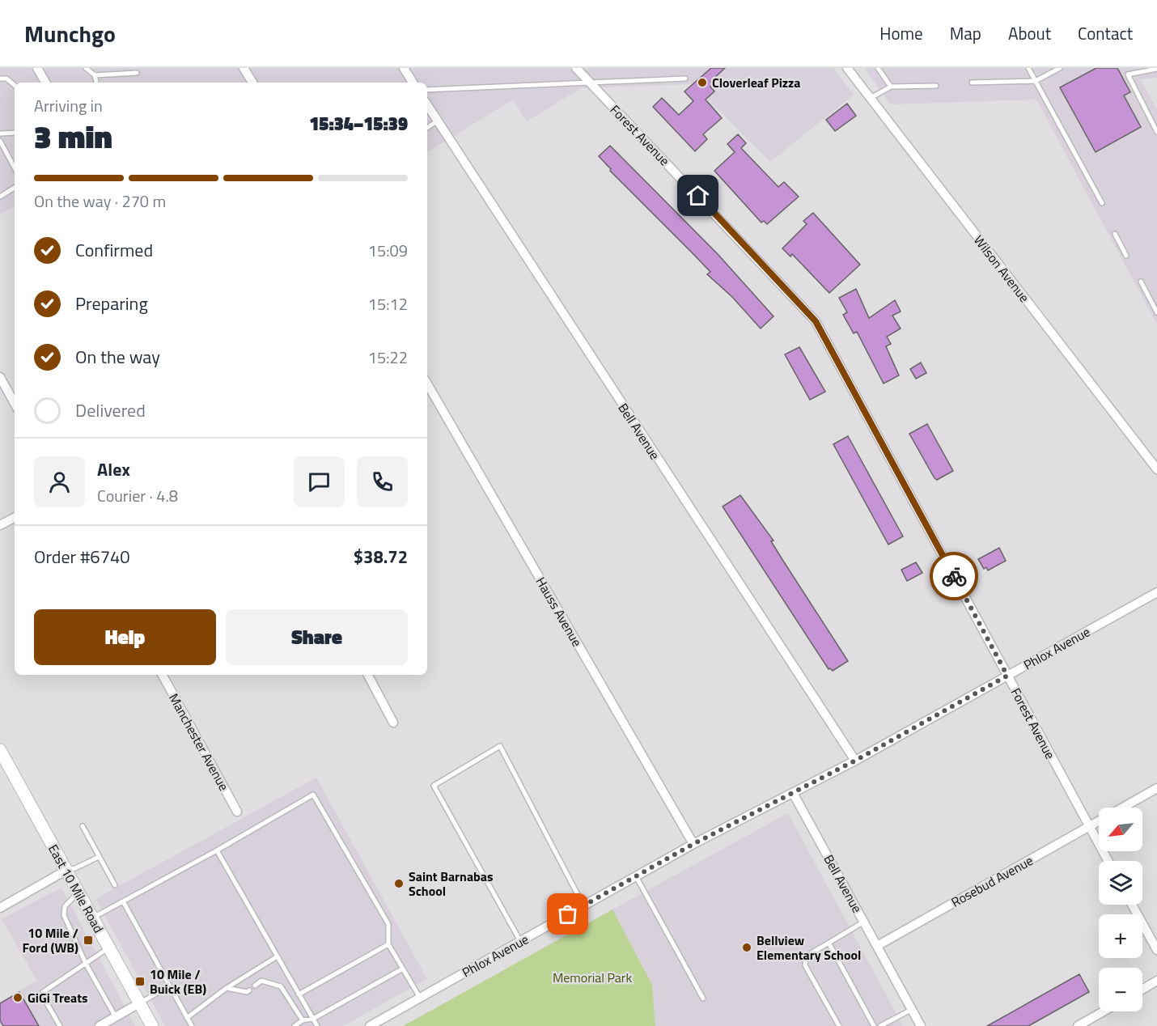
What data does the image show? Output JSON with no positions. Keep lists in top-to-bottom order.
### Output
{
  "streets": {
    "main road": ["East 10 Mile Road"],
    "street": [
      "Forest Avenue",
      "Wilson Avenue",
      "Bell Avenue",
      "Hauss Avenue",
      "Phlox Avenue",
      "Manchester Avenue",
      "Rosebud Avenue"
    ]
  },
  "crossings": [
    ["Forest Avenue", "Phlox Avenue"],
    ["Forest Avenue", "Rosebud Avenue"],
    ["Bell Avenue", "Phlox Avenue"],
    ["Bell Avenue", "Rosebud Avenue"],
    ["Hauss Avenue", "Phlox Avenue"]
  ],
  "parks": ["Memorial Park"],
  "places": {
    "other": [
      "Cloverleaf Pizza",
      "Saint Barnabas School",
      "Bellview Elementary School",
      "GiGi Treats"
    ],
    "transit": ["10 Mile / Ford (WB)", "10 Mile / Buick (EB)"]
  },
  "north": "bottom left",
  "page": {
    "header": "Munchgo",
    "nav": [
      "Home",
      "Map",
      "About",
      "Contact"
    ],
    "heading": ["3 min", "Arriving in", "15:34–15:39"],
    "panel": [
      "Alex",
      "Courier · 4.8",
      "Order #6740",
      "$38.72"
    ],
    "bar": "On the way · 270 m",
    "list": [
      ["Confirmed", "15:09"],
      ["Preparing", "15:12"],
      ["On the way", "15:22"],
      "Delivered"
    ],
    "buttons": ["Help", "Share"],
    "map_buttons": ["+", "−"]
  }
}
